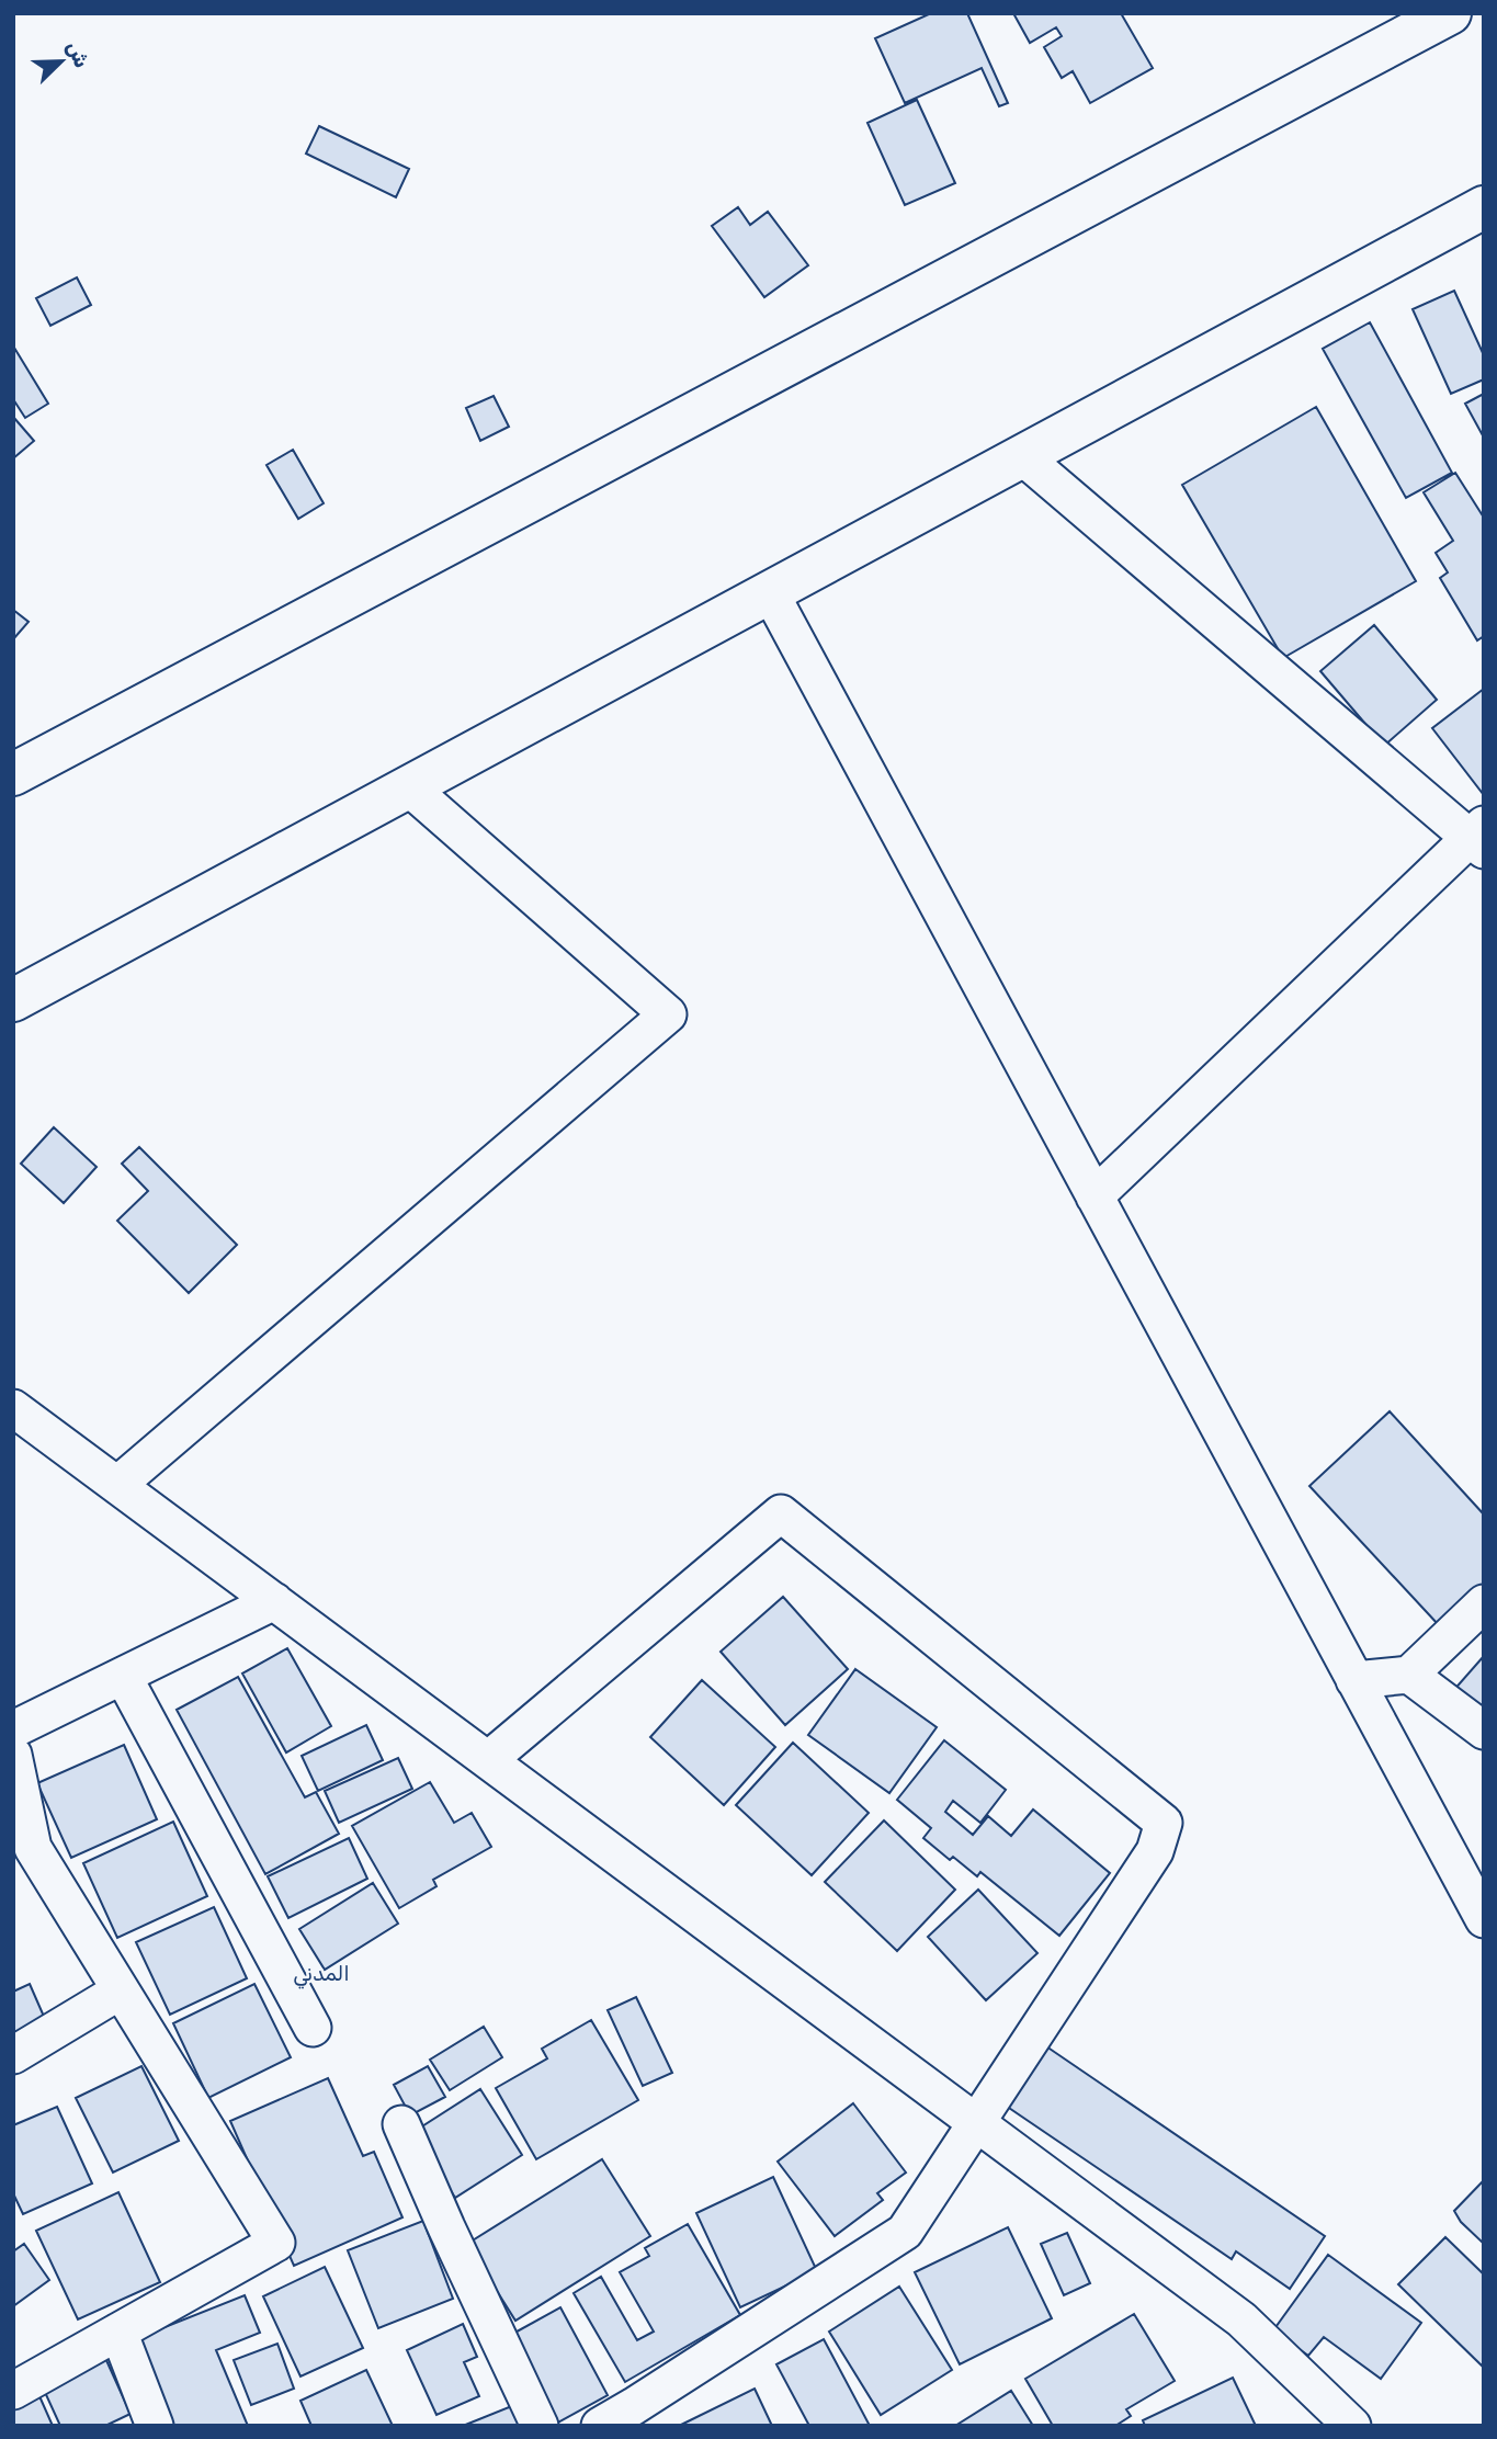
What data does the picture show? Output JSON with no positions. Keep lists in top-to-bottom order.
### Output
{
  "districts": ["المدني"],
  "north": "top right"
}
